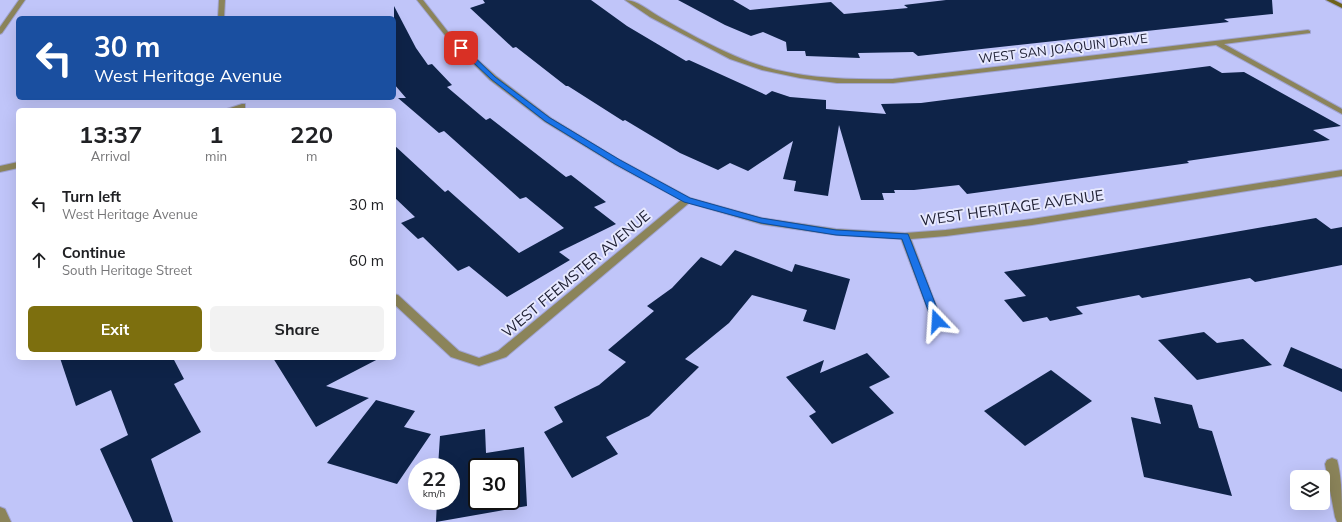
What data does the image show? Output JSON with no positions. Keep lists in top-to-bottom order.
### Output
{
  "streets": {
    "street": ["WEST SAN JOAQUIN DRIVE", "WEST HERITAGE AVENUE", "WEST FEEMSTER AVENUE"]
  },
  "crossings": [
    ["WEST HERITAGE AVENUE", "WEST FEEMSTER AVENUE"]
  ],
  "page": {
    "turn": ["30 m", "West Heritage Avenue"],
    "eta": [
      "13:37",
      "Arrival",
      "1",
      "min",
      "220",
      "m"
    ],
    "list": [
      {
        "name": "Turn left",
        "note": "West Heritage Avenue",
        "value": "30 m"
      },
      {
        "name": "Continue",
        "note": "South Heritage Street",
        "value": "60 m"
      }
    ],
    "buttons": ["Exit", "Share"],
    "speed": "22 km/h",
    "limit": "30"
  }
}
